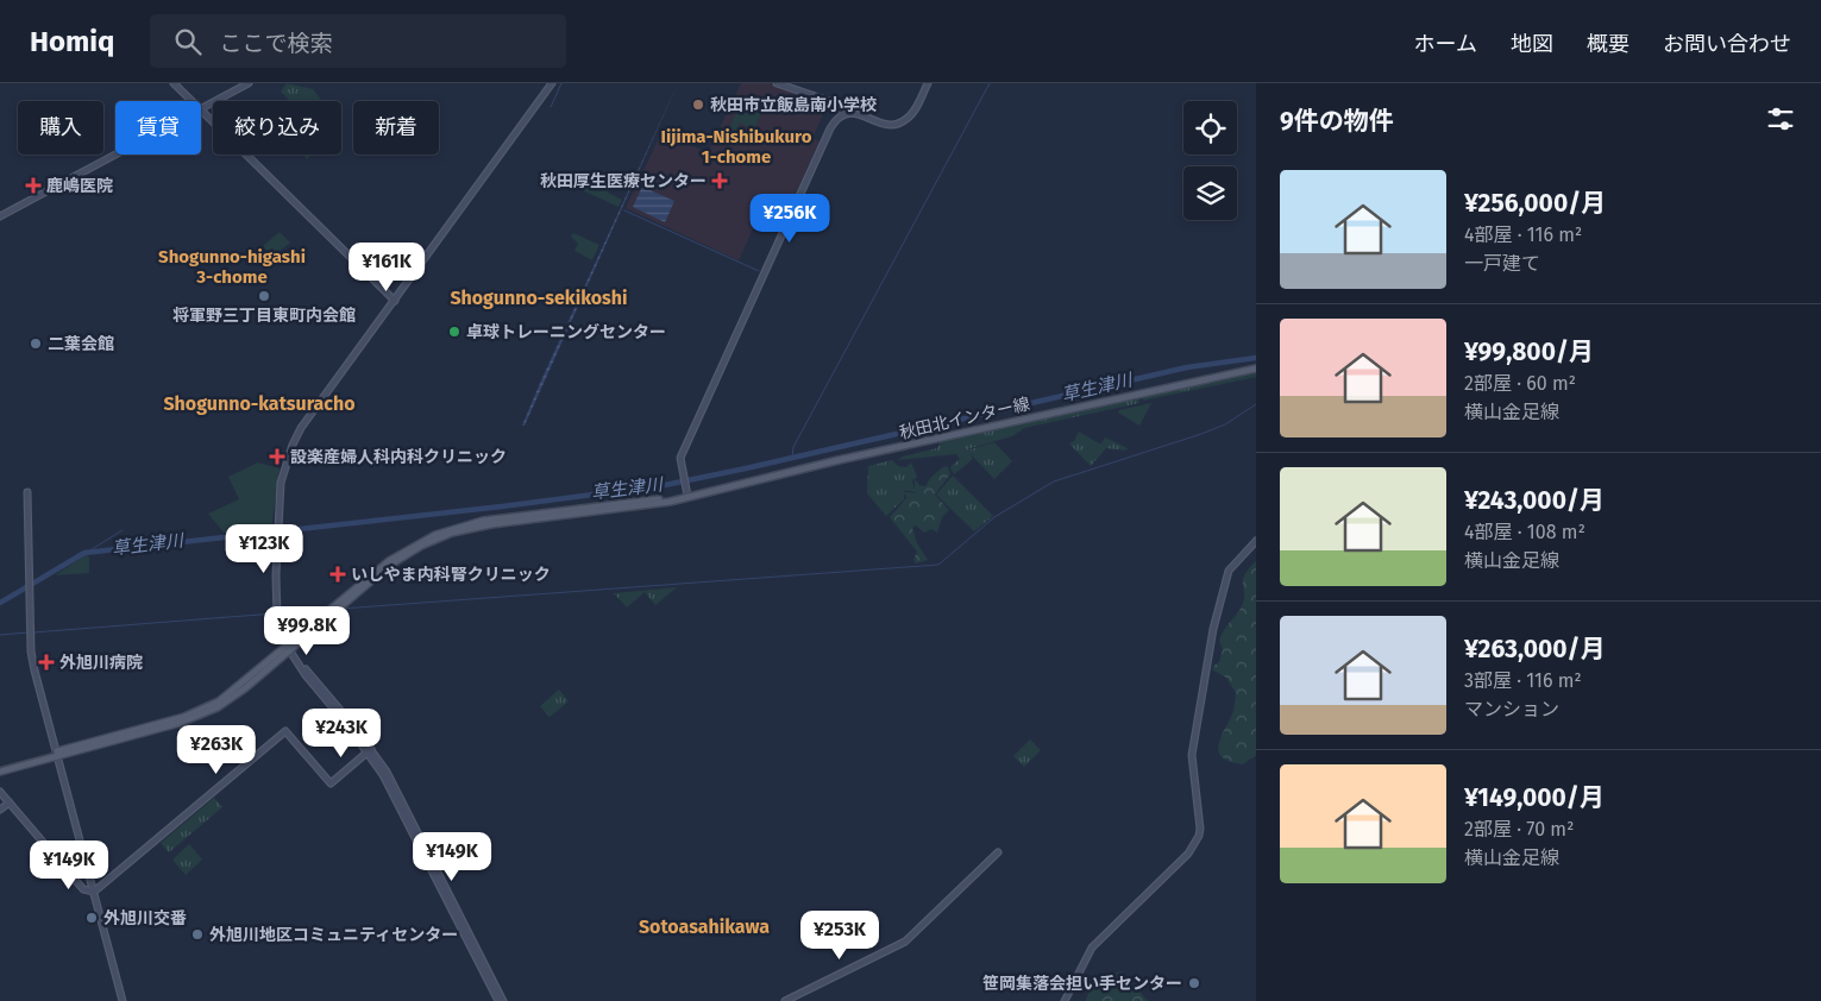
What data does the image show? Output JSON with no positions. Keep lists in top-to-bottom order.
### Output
{
  "streets": {
    "main road": ["秋田北インター線"]
  },
  "districts": [
    "Iijima-Nishibukuro 1-chome",
    "Shogunno-higashi 3-chome",
    "Shogunno-sekikoshi",
    "Shogunno-katsuracho",
    "Sotoasahikawa"
  ],
  "water": ["草生津川"],
  "places": {
    "other": [
      "秋田市立飯島南小学校",
      "将軍野三丁目東町内会館",
      "卓球トレーニングセンター",
      "二葉会館",
      "外旭川交番",
      "外旭川地区コミュニティセンター",
      "笹岡集落会担い手センター"
    ],
    "health": [
      "秋田厚生医療センター",
      "鹿嶋医院",
      "設楽産婦人科内科クリニック",
      "いしやま内科腎クリニック",
      "外旭川病院"
    ]
  },
  "page": {
    "header": "Homiq",
    "search": "ここで検索",
    "nav": [
      "ホーム",
      "地図",
      "概要",
      "お問い合わせ"
    ],
    "heading": "9件の物件",
    "chip": [
      "購入",
      "賃貸",
      "絞り込み",
      "新着"
    ],
    "list": [
      {
        "name": "¥256,000/月",
        "note": "4部屋 · 116 m² · 一戸建て"
      },
      {
        "name": "¥99,800/月",
        "note": "2部屋 · 60 m² · 横山金足線"
      },
      {
        "name": "¥243,000/月",
        "note": "4部屋 · 108 m² · 横山金足線"
      },
      {
        "name": "¥263,000/月",
        "note": "3部屋 · 116 m² · マンション"
      },
      {
        "name": "¥149,000/月",
        "note": "2部屋 · 70 m² · 横山金足線"
      }
    ],
    "price": [
      "¥256K",
      "¥161K",
      "¥123K",
      "¥99.8K",
      "¥243K",
      "¥263K",
      "¥149K",
      "¥149K",
      "¥253K"
    ]
  }
}
